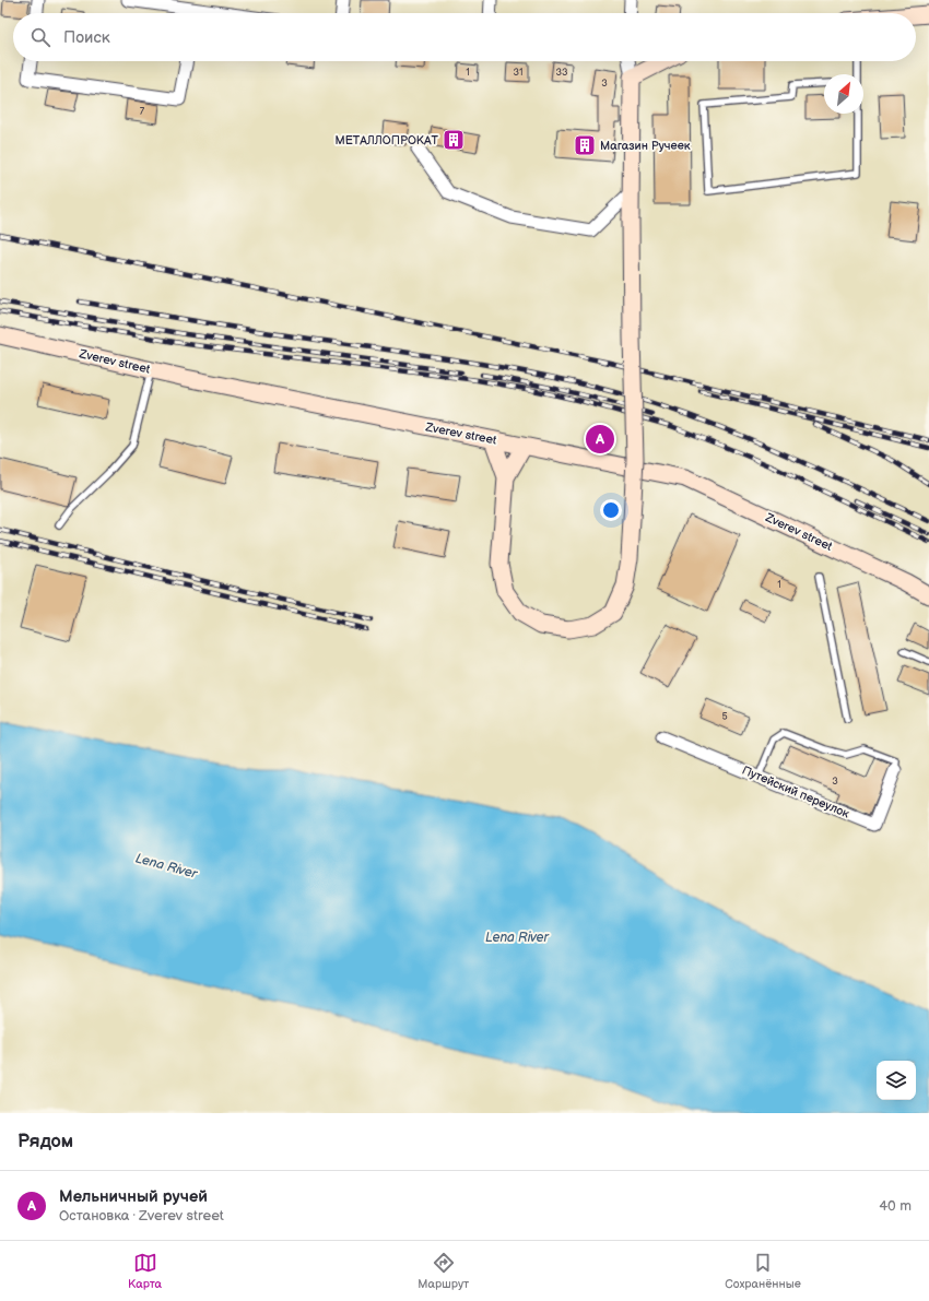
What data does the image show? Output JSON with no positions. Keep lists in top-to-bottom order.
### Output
{
  "streets": {
    "street": ["Zverev street", "Путейский переулок"]
  },
  "water": ["Lena River"],
  "places": {
    "building": ["МЕТАЛЛОПРОКАТ", "Магазин Ручеек"]
  },
  "house_numbers": [
    "1",
    "31",
    "33",
    "3",
    "7",
    "1",
    "5",
    "3"
  ],
  "north": "top right",
  "page": {
    "search": "Поиск",
    "pins": "A",
    "heading": "Рядом",
    "list": [
      {
        "mark": "A",
        "name": "Мельничный ручей",
        "note": "Остановка · Zverev street",
        "value": "40 m"
      }
    ],
    "nav": ["Карта", "Маршрут", "Сохранённые"]
  }
}
